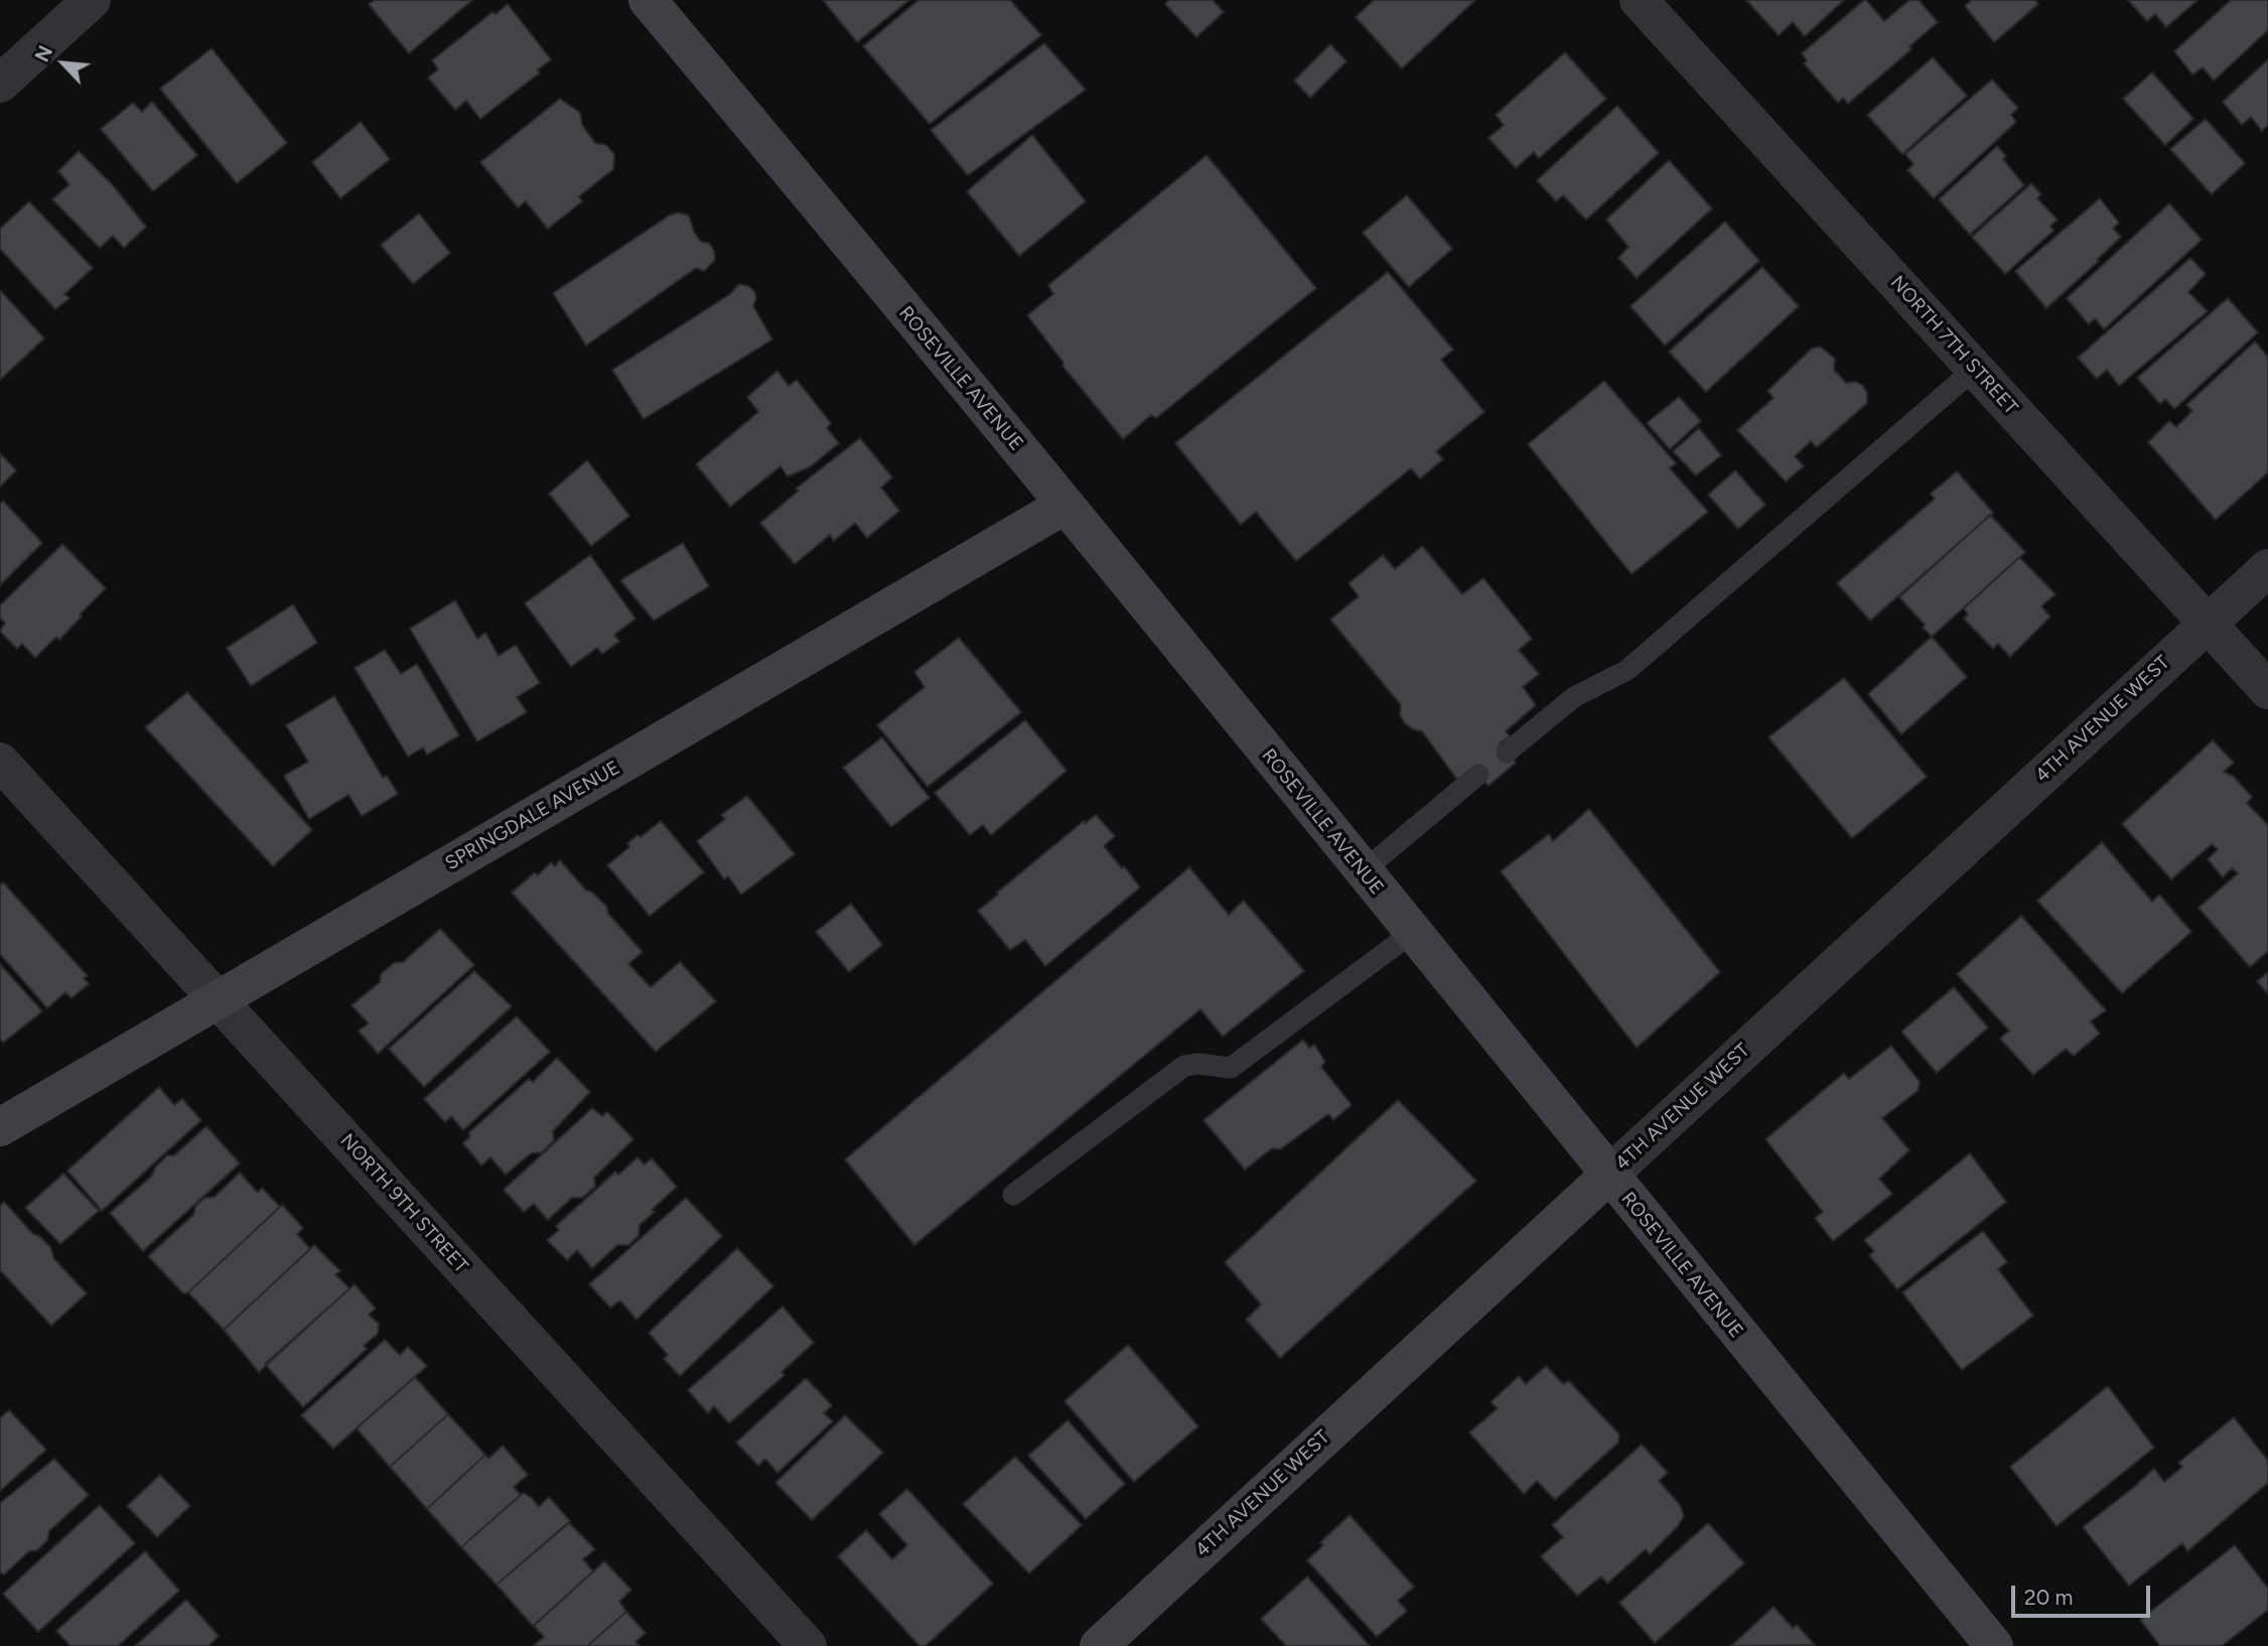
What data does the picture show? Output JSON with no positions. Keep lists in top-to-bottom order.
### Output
{
  "streets": {
    "street": [
      "NORTH 7TH STREET",
      "ROSEVILLE AVENUE",
      "4TH AVENUE WEST",
      "SPRINGDALE AVENUE",
      "NORTH 9TH STREET"
    ]
  },
  "crossings": [
    ["NORTH 7TH STREET", "4TH AVENUE WEST"],
    ["ROSEVILLE AVENUE", "4TH AVENUE WEST"],
    ["ROSEVILLE AVENUE", "SPRINGDALE AVENUE"],
    ["SPRINGDALE AVENUE", "NORTH 9TH STREET"]
  ],
  "scale_bar": "20 m",
  "north": "top left"
}
